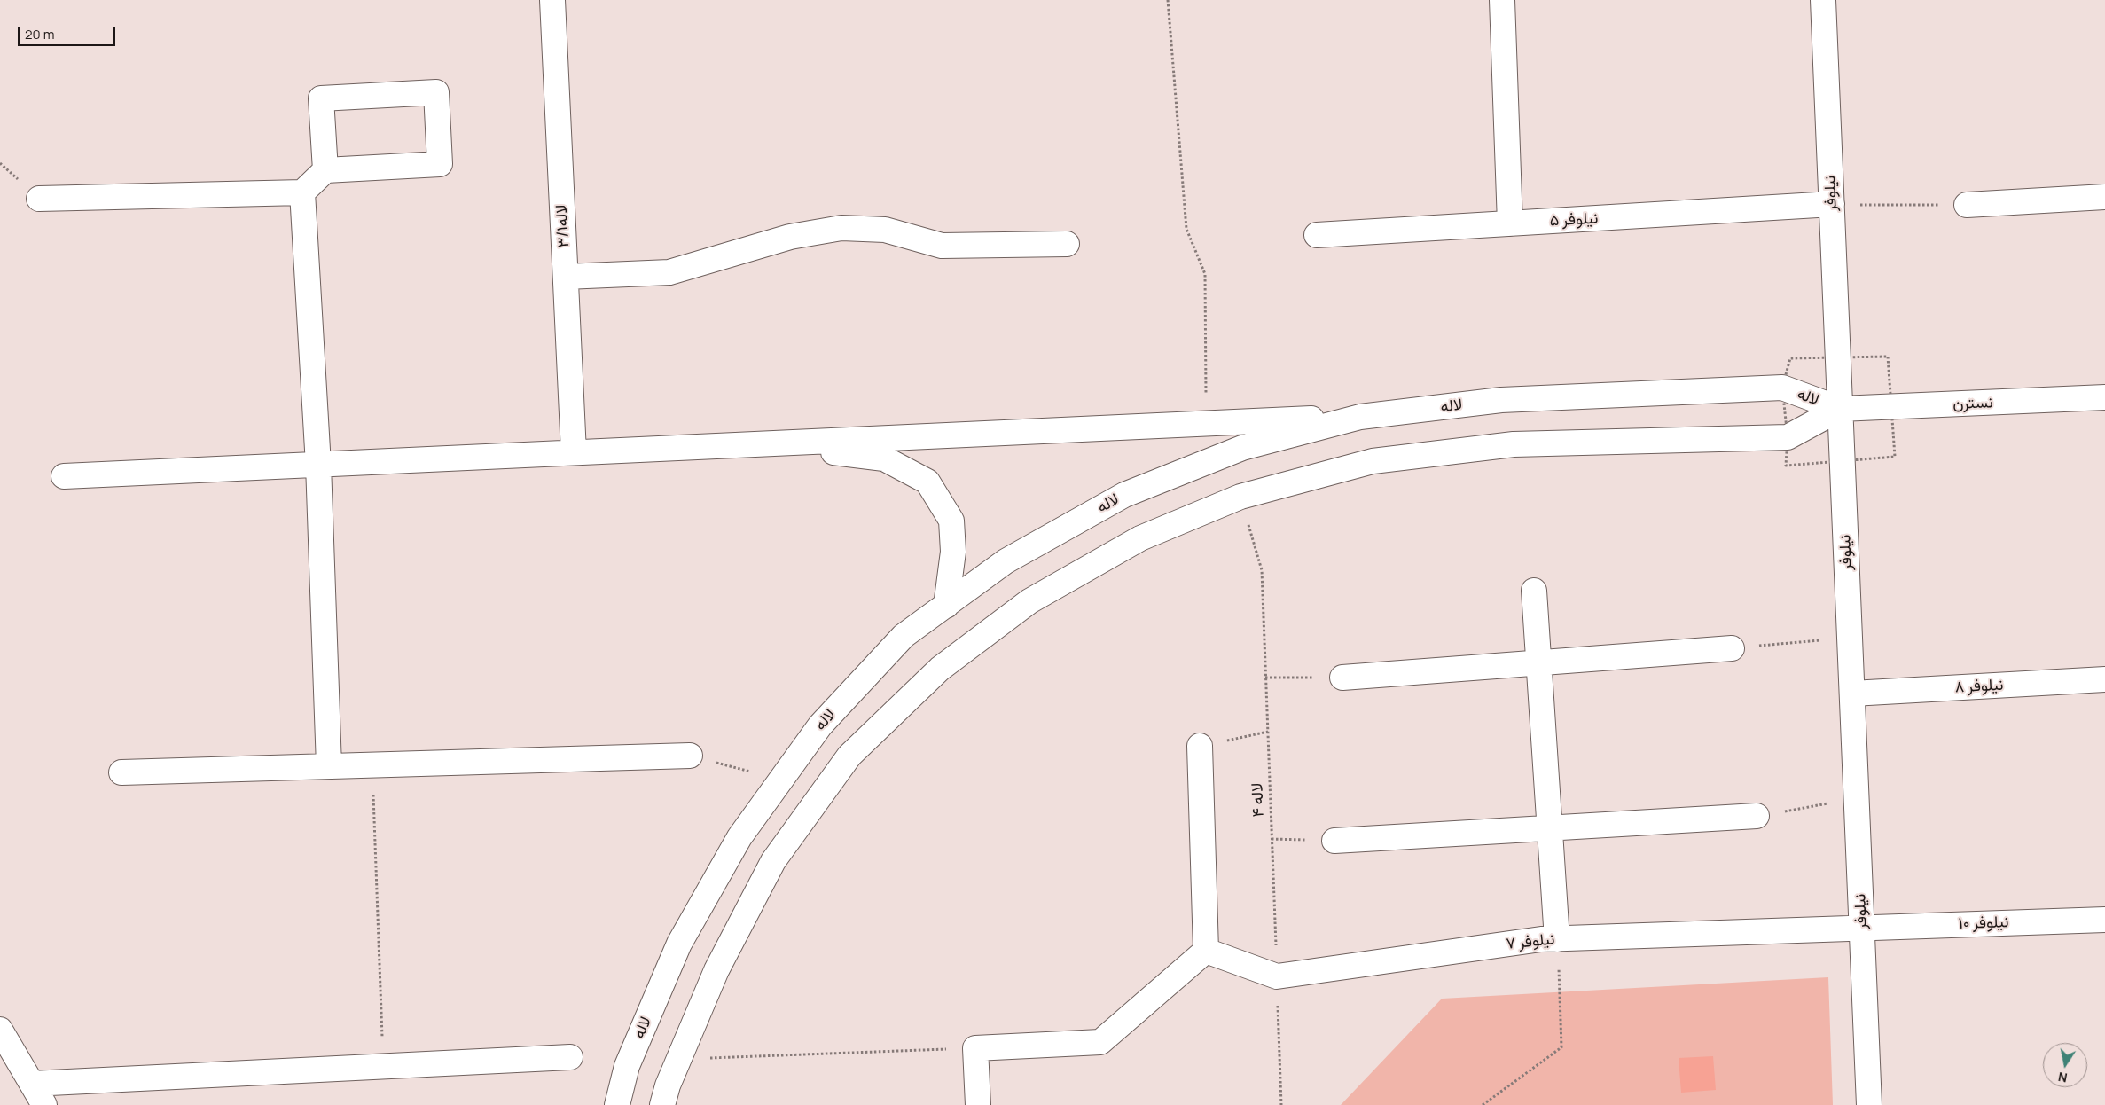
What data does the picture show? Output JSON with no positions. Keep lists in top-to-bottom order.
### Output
{
  "streets": {
    "street": [
      "نیلوفر",
      "نیلوفر ۵",
      "لاله۳/۱",
      "لاله",
      "نسترن",
      "نیلوفر ۸",
      "نیلوفر ۱۰",
      "نیلوفر ۷"
    ],
    "path": ["لاله ۴"]
  },
  "crossings": [
    ["نیلوفر", "نیلوفر ۵"],
    ["نیلوفر", "لاله"],
    ["نیلوفر", "نسترن"],
    ["نیلوفر", "نیلوفر ۸"],
    ["نیلوفر", "نیلوفر ۱۰"],
    ["نیلوفر", "نیلوفر ۷"],
    ["لاله", "نسترن"],
    ["لاله", "لاله ۴"],
    ["لاله ۴", "نیلوفر ۷"],
    ["نیلوفر ۱۰", "نیلوفر ۷"]
  ],
  "scale_bar": "20 m",
  "north": "bottom"
}
